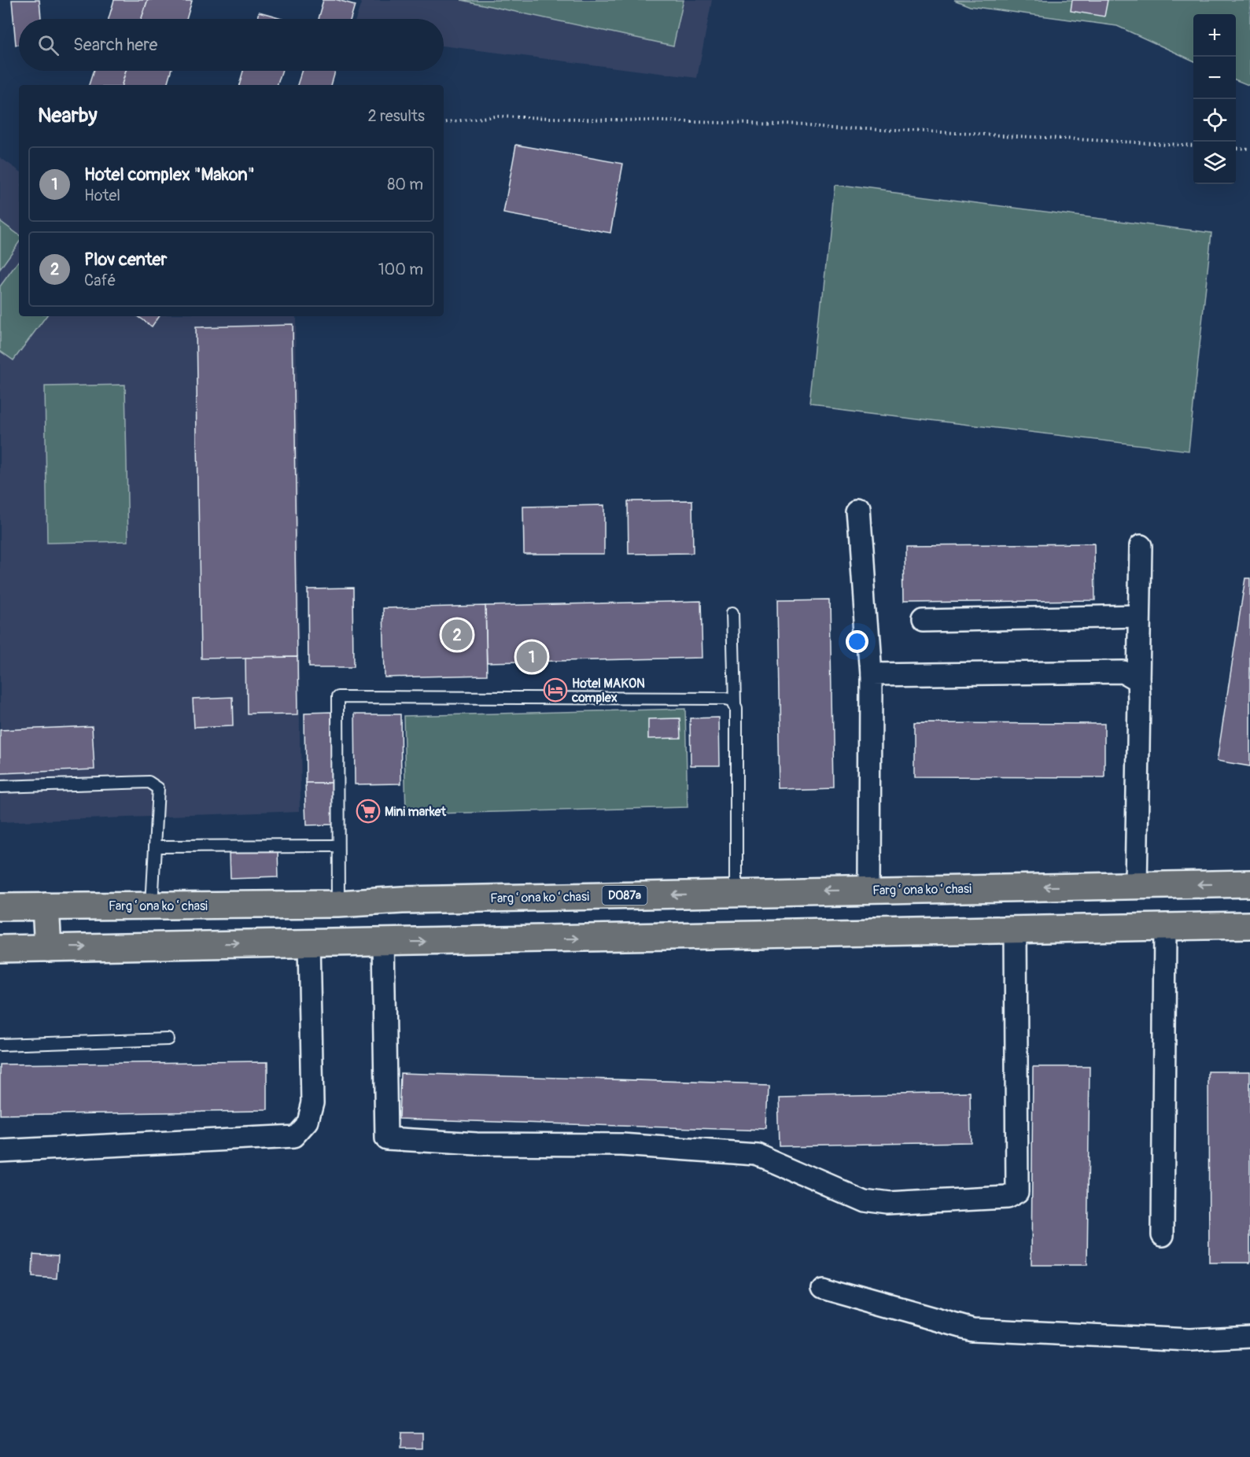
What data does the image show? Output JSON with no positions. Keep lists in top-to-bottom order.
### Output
{
  "streets": {
    "main road": ["Fargʻona koʻchasi", "D087a"]
  },
  "places": {
    "hotel": ["Hotel MAKON complex"],
    "supermarket": ["Mini market"]
  },
  "page": {
    "map_buttons": ["+", "−"],
    "search": "Search here",
    "heading": ["Nearby", "2 results"],
    "list": [
      {
        "mark": "1",
        "name": "Hotel complex \"Makon\"",
        "note": "Hotel",
        "value": "80 m"
      },
      {
        "mark": "2",
        "name": "Plov center",
        "note": "Café",
        "value": "100 m"
      }
    ],
    "pins": ["2", "1"]
  }
}
